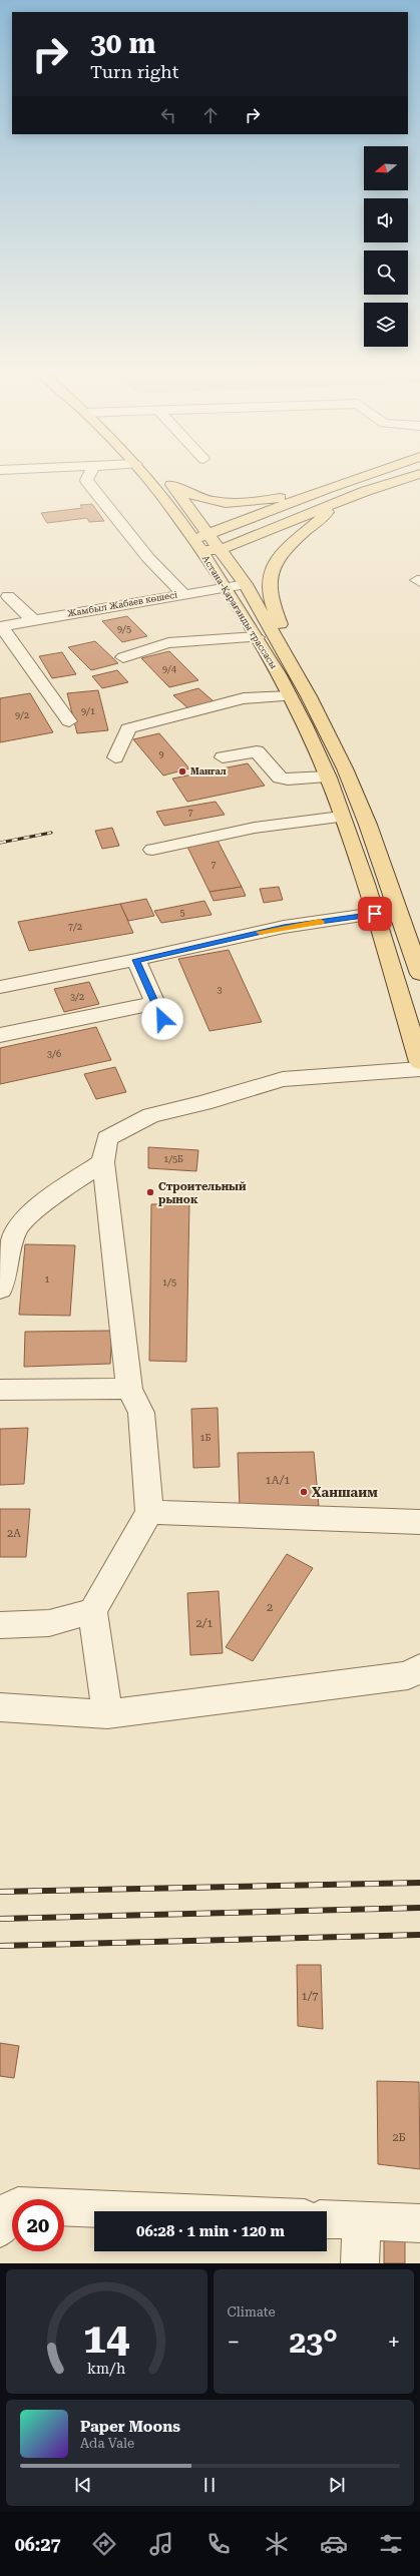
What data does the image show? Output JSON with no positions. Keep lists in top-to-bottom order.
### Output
{
  "streets": {
    "main road": ["Астана-Қарағанды трассасы"],
    "street": ["Жамбыл Жабаев көшесі"]
  },
  "crossings": [
    ["Жамбыл Жабаев көшесі", "Астана-Қарағанды трассасы"]
  ],
  "places": ["Мангал", "Строительный рынок", "Ханшаим"],
  "house_numbers": [
    "9/5",
    "9/4",
    "9/1",
    "9/2",
    "9",
    "7",
    "7",
    "5",
    "7/2",
    "3",
    "3/2",
    "3/6",
    "1/5Б",
    "1",
    "1/5",
    "1Б",
    "1А/1",
    "2А",
    "2",
    "2/1",
    "1/7",
    "2Б"
  ],
  "north": "left",
  "page": {
    "turn": ["30 m", "Turn right"],
    "limit": "20",
    "trip": "06:28 · 1 min · 120 m",
    "tile": "Climate",
    "heat": ["−", "23°", "+"],
    "song": ["Paper Moons", "Ada Vale"],
    "tabs": "06:27",
    "gauge": ["14", "km/h"]
  }
}
